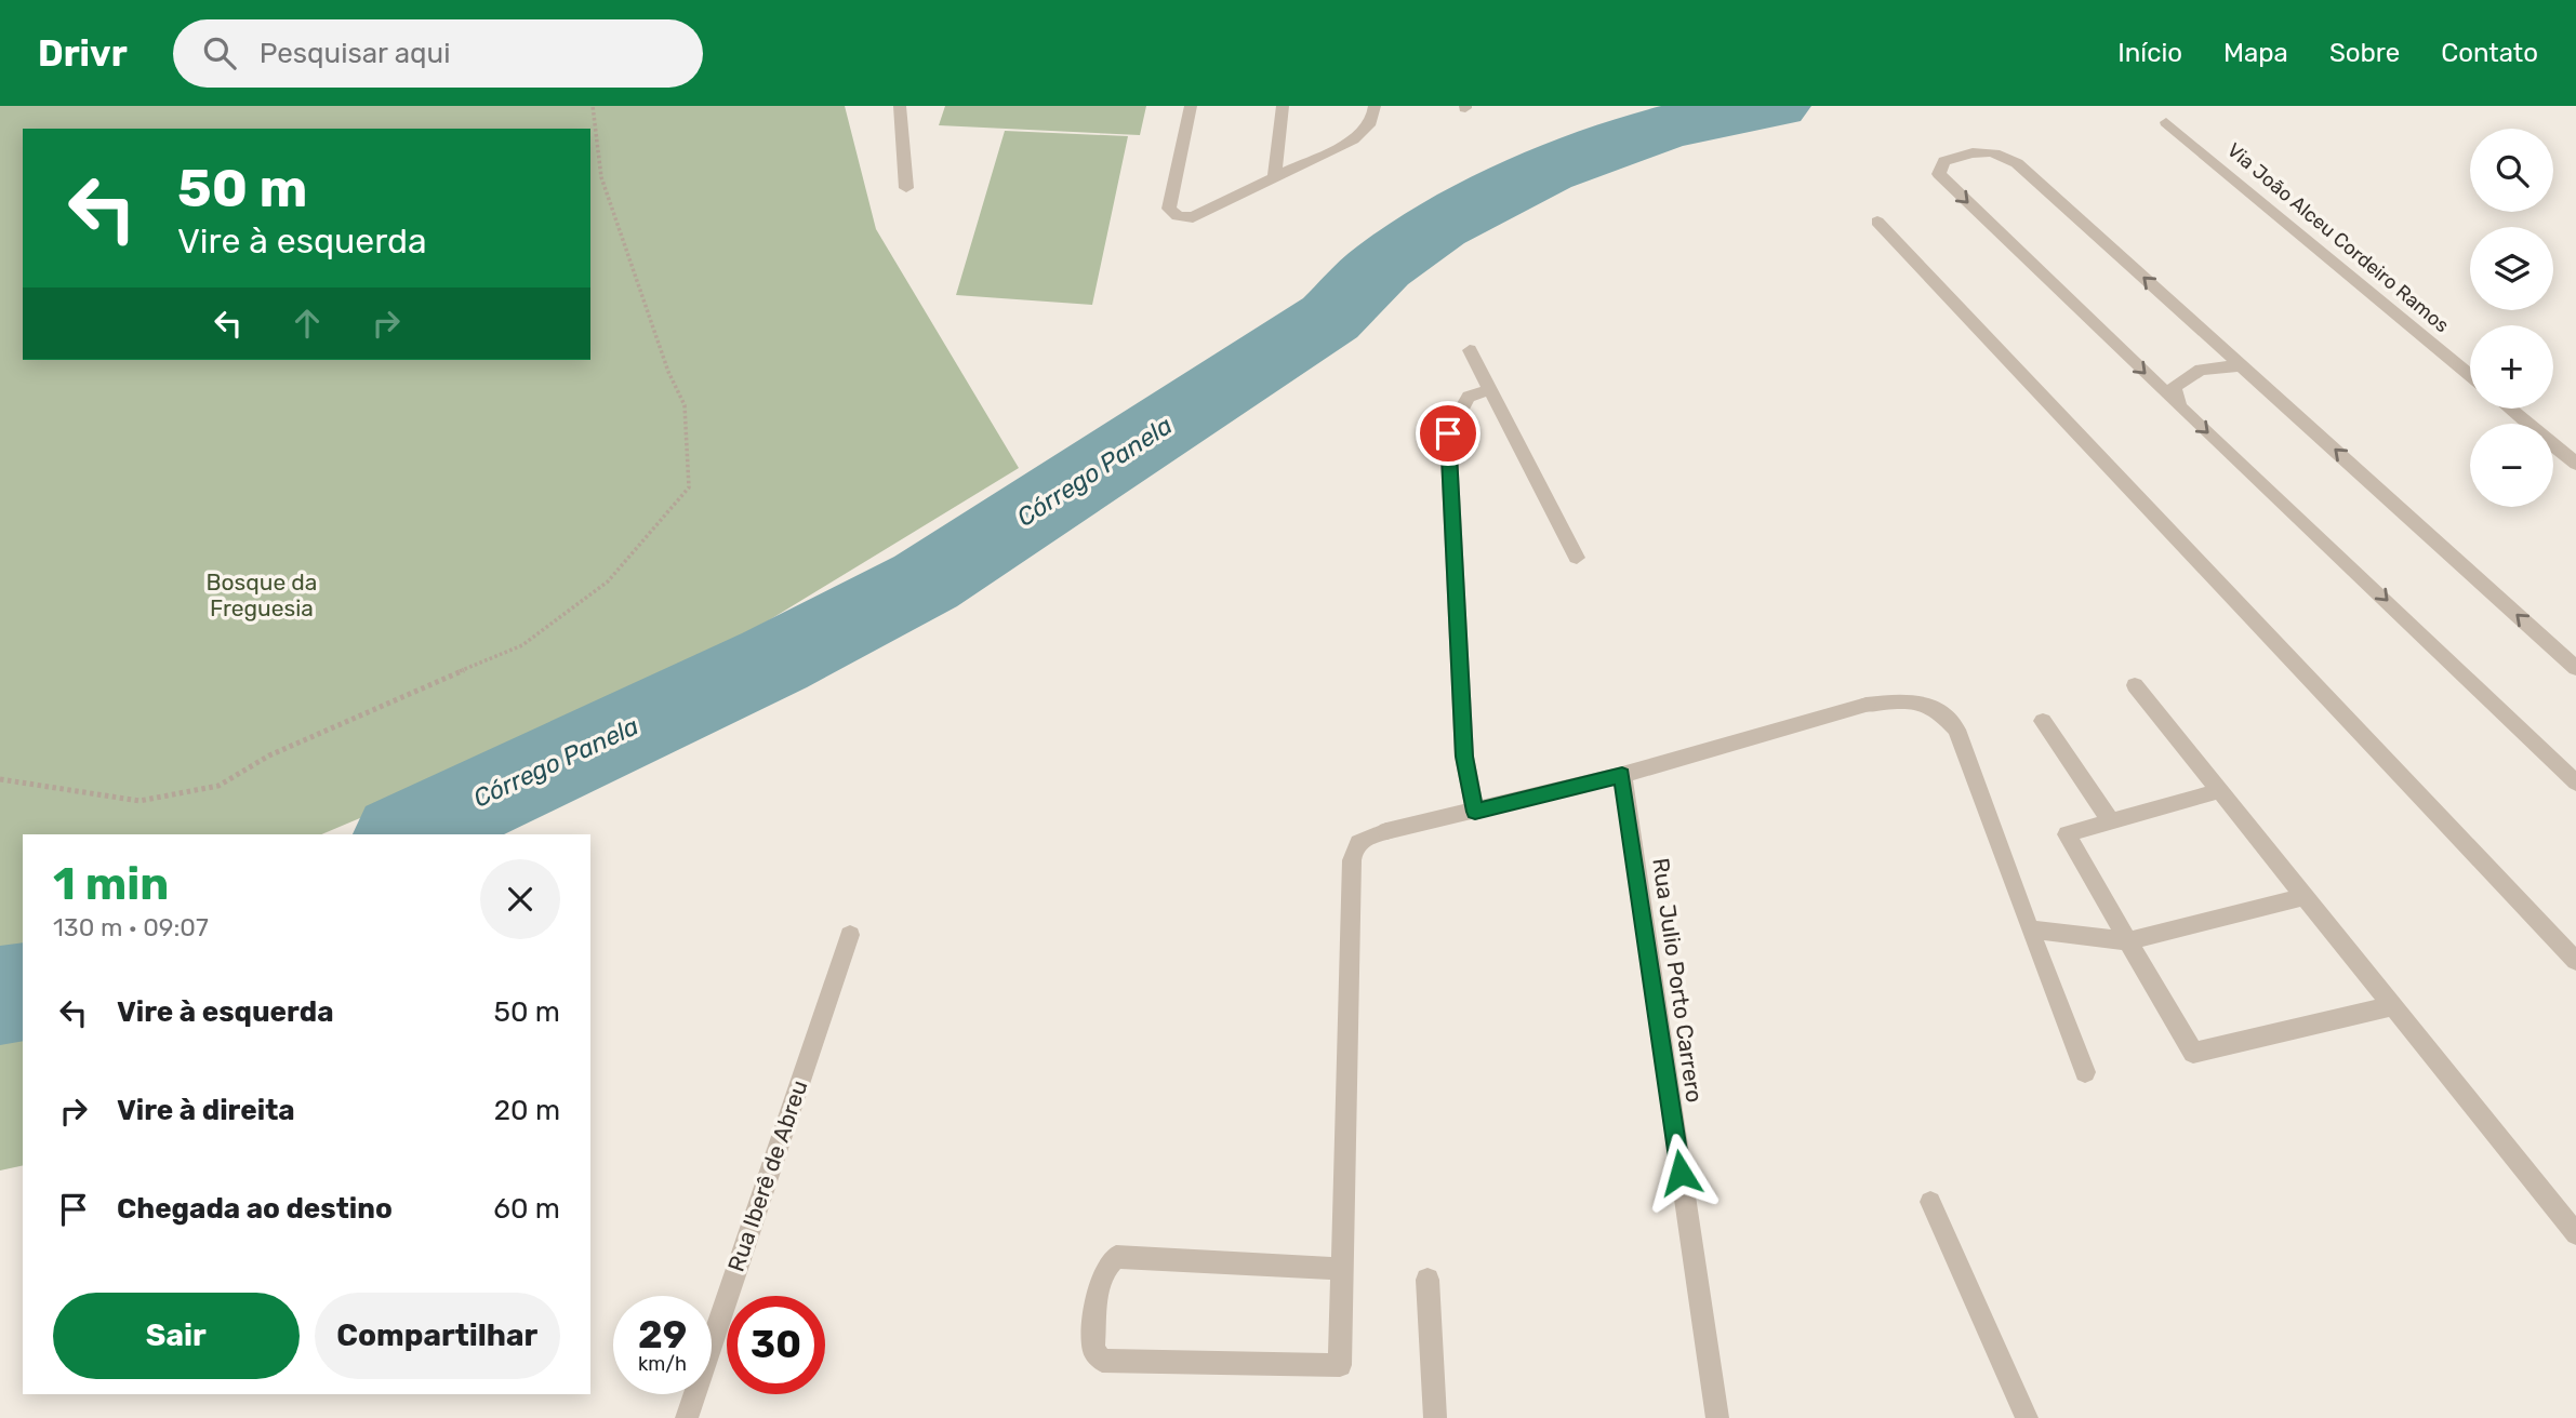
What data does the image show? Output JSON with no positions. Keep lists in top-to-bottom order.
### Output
{
  "streets": {
    "street": ["Via João Alceu Cordeiro Ramos", "Rua Julio Porto Carrero", "Rua Iberê de Abreu"]
  },
  "water": ["Córrego Panela"],
  "parks": ["Bosque da Freguesia"],
  "page": {
    "header": "Drivr",
    "search": "Pesquisar aqui",
    "nav": [
      "Início",
      "Mapa",
      "Sobre",
      "Contato"
    ],
    "map_buttons": ["+", "−"],
    "turn": ["50 m", "Vire à esquerda"],
    "heading": ["1 min", "130 m · 09:07"],
    "list": [
      {
        "name": "Vire à esquerda",
        "value": "50 m"
      },
      {
        "name": "Vire à direita",
        "value": "20 m"
      },
      {
        "name": "Chegada ao destino",
        "value": "60 m"
      }
    ],
    "buttons": ["Sair", "Compartilhar"],
    "speed": "29 km/h",
    "limit": "30"
  }
}
